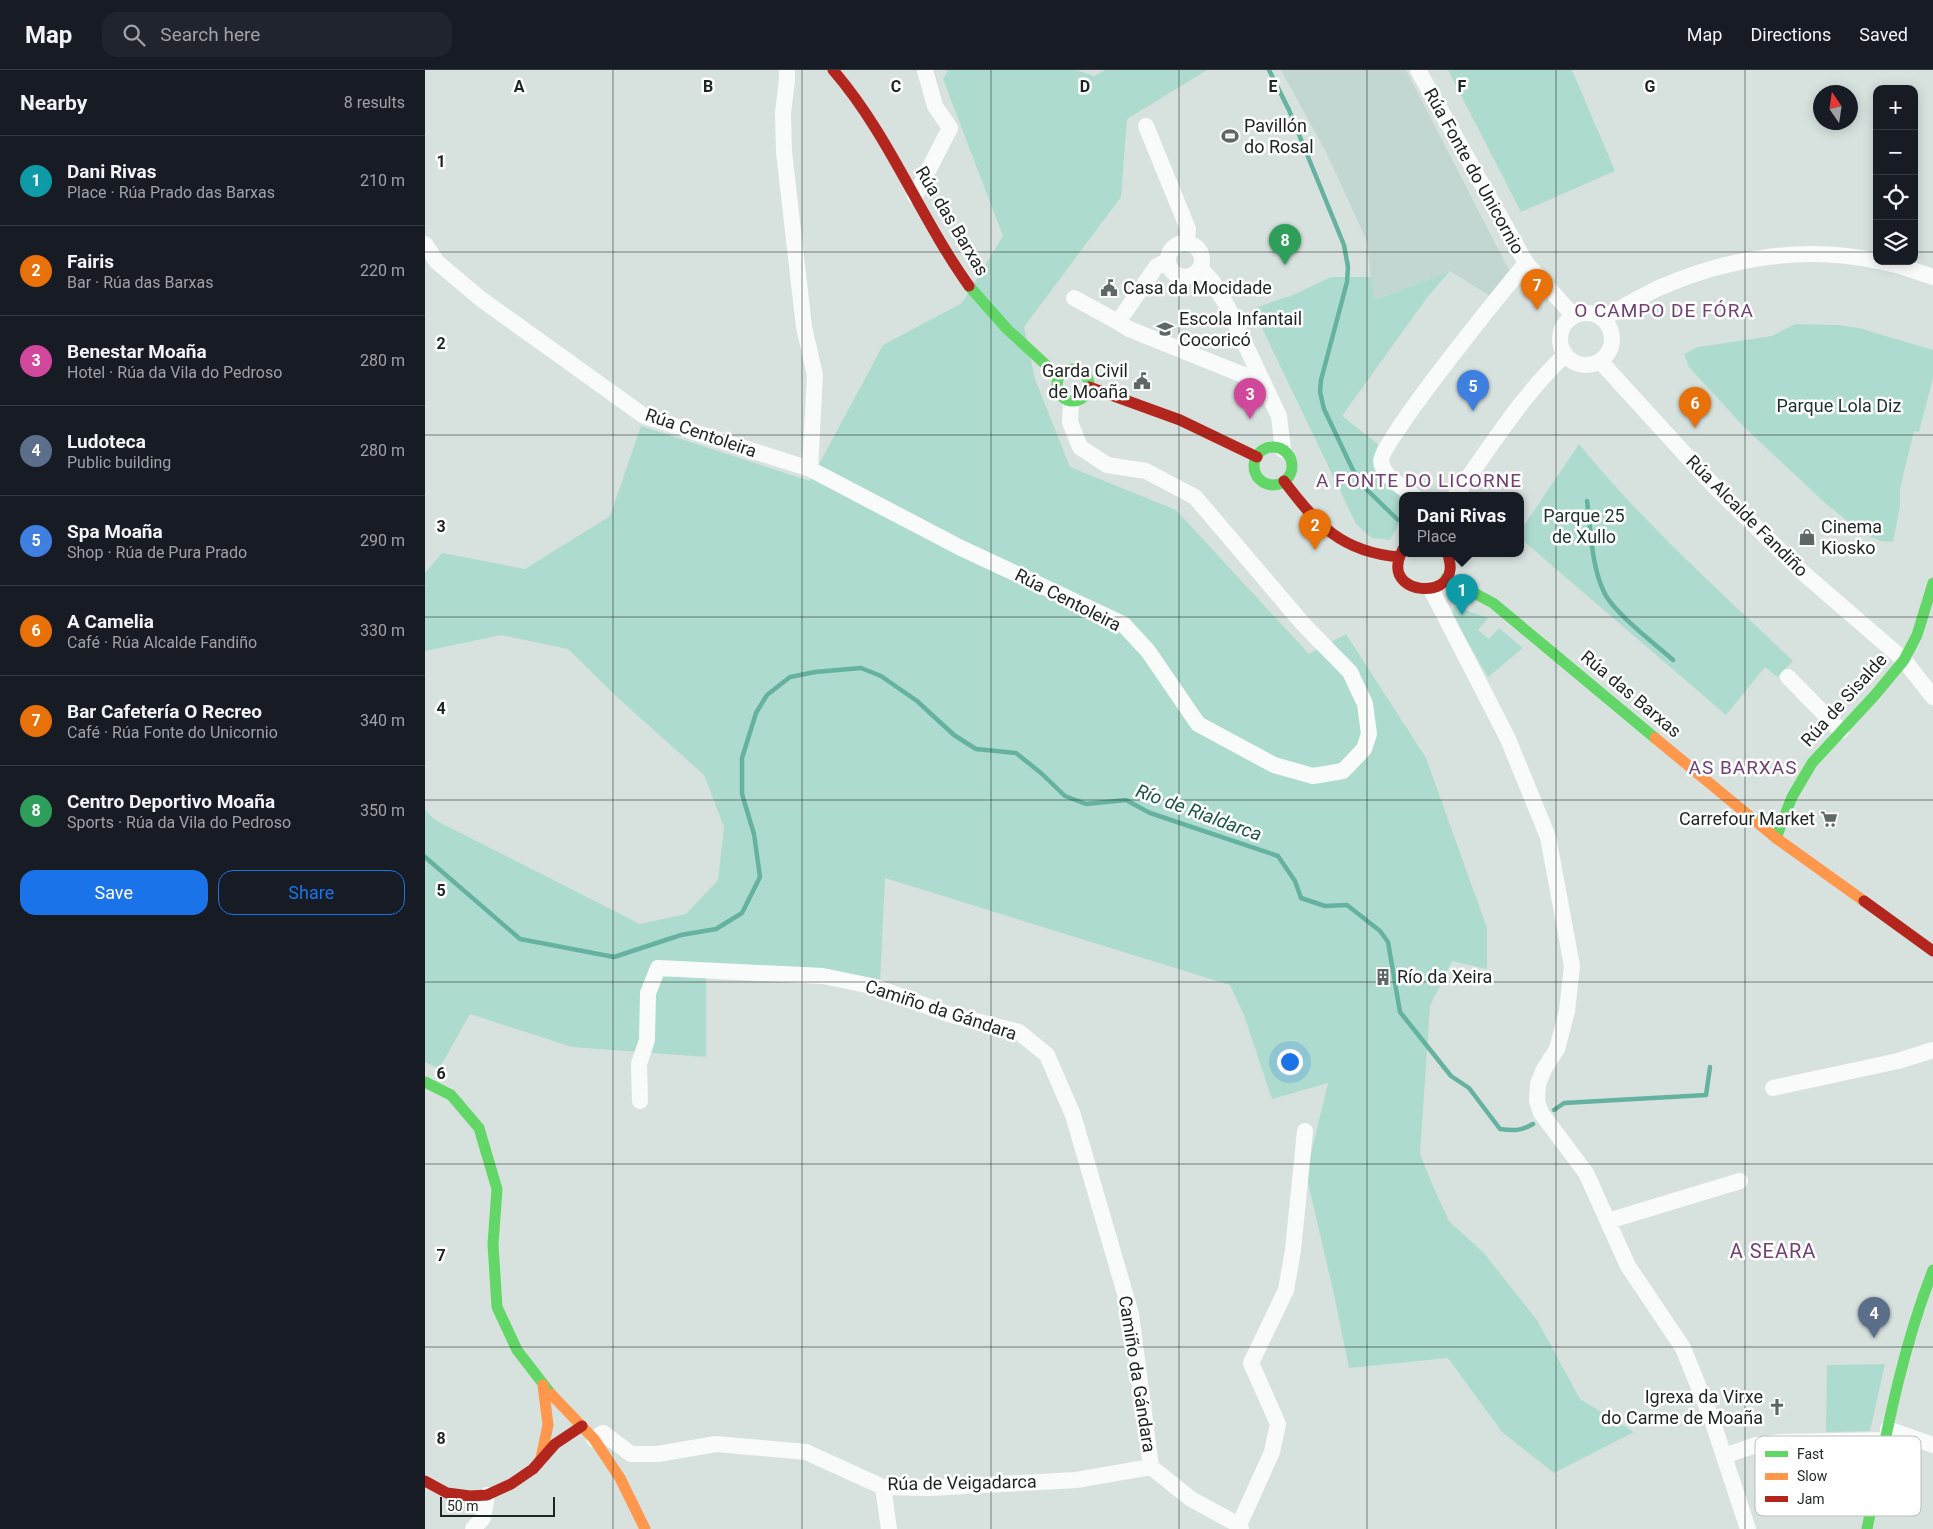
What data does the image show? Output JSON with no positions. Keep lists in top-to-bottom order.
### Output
{
  "streets": {
    "street": [
      "Rúa Fonte do Unicornio",
      "Rúa das Barxas",
      "Rúa Centoleira",
      "Rúa Alcalde Fandiño",
      "Rúa de Sisalde",
      "Camiño da Gándara",
      "Rúa de Veigadarca"
    ]
  },
  "crossings": [
    ["Rúa Fonte do Unicornio", "Rúa Alcalde Fandiño"],
    ["Rúa das Barxas", "Rúa Centoleira"],
    ["Rúa das Barxas", "Rúa de Sisalde"],
    ["Rúa Alcalde Fandiño", "Rúa de Sisalde"],
    ["Camiño da Gándara", "Rúa de Veigadarca"]
  ],
  "districts": [
    "O CAMPO DE FÓRA",
    "A FONTE DO LICORNE",
    "AS BARXAS",
    "A SEARA"
  ],
  "water": ["Río de Rialdarca"],
  "parks": ["Parque Lola Diz", "Parque 25 de Xullo"],
  "places": {
    "sports": ["Pavillón do Rosal"],
    "public building": ["Casa da Mocidade", "Garda Civil de Moaña"],
    "school or university": ["Escola Infantail Cocoricó"],
    "shop": ["Cinema Kiosko"],
    "supermarket": ["Carrefour Market"],
    "building": ["Río da Xeira"],
    "church": ["Igrexa da Virxe do Carme de Moaña"]
  },
  "legend": ["Fast", "Slow", "Jam"],
  "scale_bar": "50 m",
  "north": "top",
  "page": {
    "header": "Map",
    "search": "Search here",
    "nav": ["Map", "Directions", "Saved"],
    "heading": ["Nearby", "8 results"],
    "map_buttons": ["+", "−"],
    "list": [
      {
        "mark": "1",
        "name": "Dani Rivas",
        "note": "Place · Rúa Prado das Barxas",
        "value": "210 m"
      },
      {
        "mark": "2",
        "name": "Fairis",
        "note": "Bar · Rúa das Barxas",
        "value": "220 m"
      },
      {
        "mark": "3",
        "name": "Benestar Moaña",
        "note": "Hotel · Rúa da Vila do Pedroso",
        "value": "280 m"
      },
      {
        "mark": "4",
        "name": "Ludoteca",
        "note": "Public building",
        "value": "280 m"
      },
      {
        "mark": "5",
        "name": "Spa Moaña",
        "note": "Shop · Rúa de Pura Prado",
        "value": "290 m"
      },
      {
        "mark": "6",
        "name": "A Camelia",
        "note": "Café · Rúa Alcalde Fandiño",
        "value": "330 m"
      },
      {
        "mark": "7",
        "name": "Bar Cafetería O Recreo",
        "note": "Café · Rúa Fonte do Unicornio",
        "value": "340 m"
      },
      {
        "mark": "8",
        "name": "Centro Deportivo Moaña",
        "note": "Sports · Rúa da Vila do Pedroso",
        "value": "350 m"
      }
    ],
    "pins": [
      "8",
      "7",
      "5",
      "3",
      "6",
      "2",
      "1",
      "4"
    ],
    "popup": ["Dani Rivas", "Place"],
    "buttons": ["Save", "Share"],
    "scale": "50 m"
  },
  "grid": {
    "columns": [
      "A",
      "B",
      "C",
      "D",
      "E",
      "F",
      "G"
    ],
    "rows": [
      "1",
      "2",
      "3",
      "4",
      "5",
      "6",
      "7",
      "8"
    ]
  }
}
